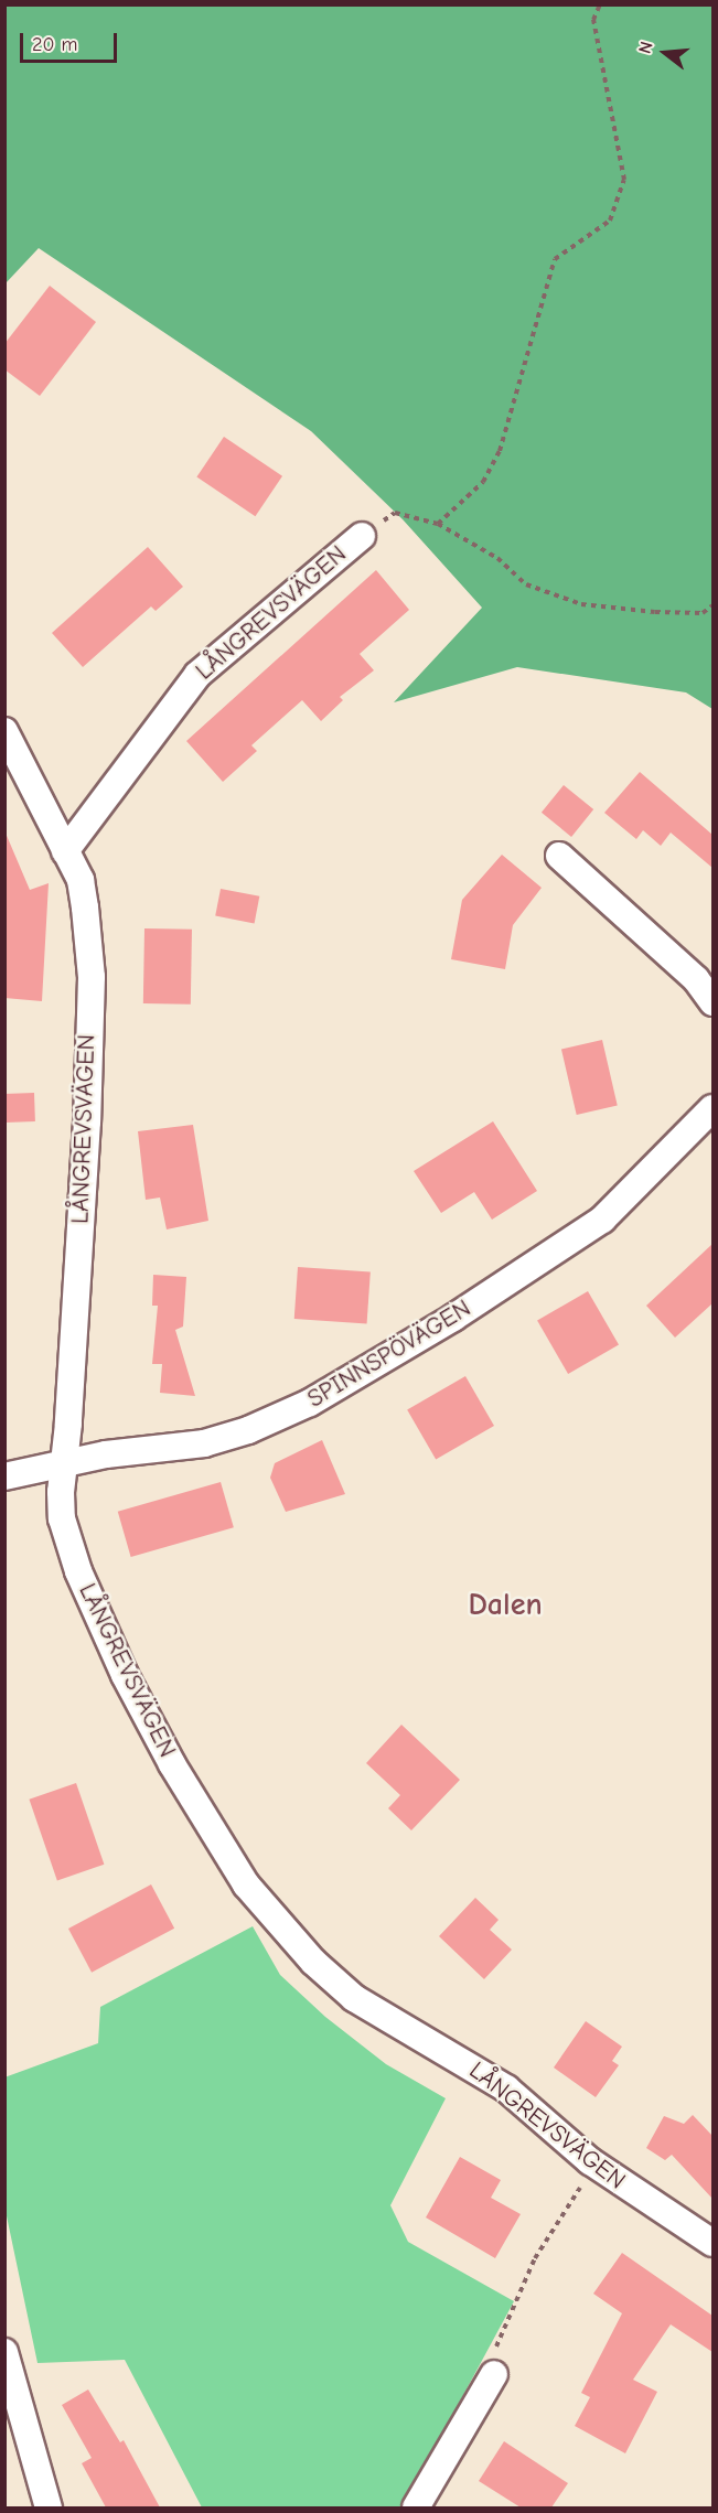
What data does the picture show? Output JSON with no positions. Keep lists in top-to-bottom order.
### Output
{
  "streets": {
    "street": ["LÅNGREVSVÄGEN", "SPINNSPÖVÄGEN"]
  },
  "crossings": [
    ["LÅNGREVSVÄGEN", "SPINNSPÖVÄGEN"]
  ],
  "districts": ["Dalen"],
  "scale_bar": "20 m",
  "north": "left"
}
